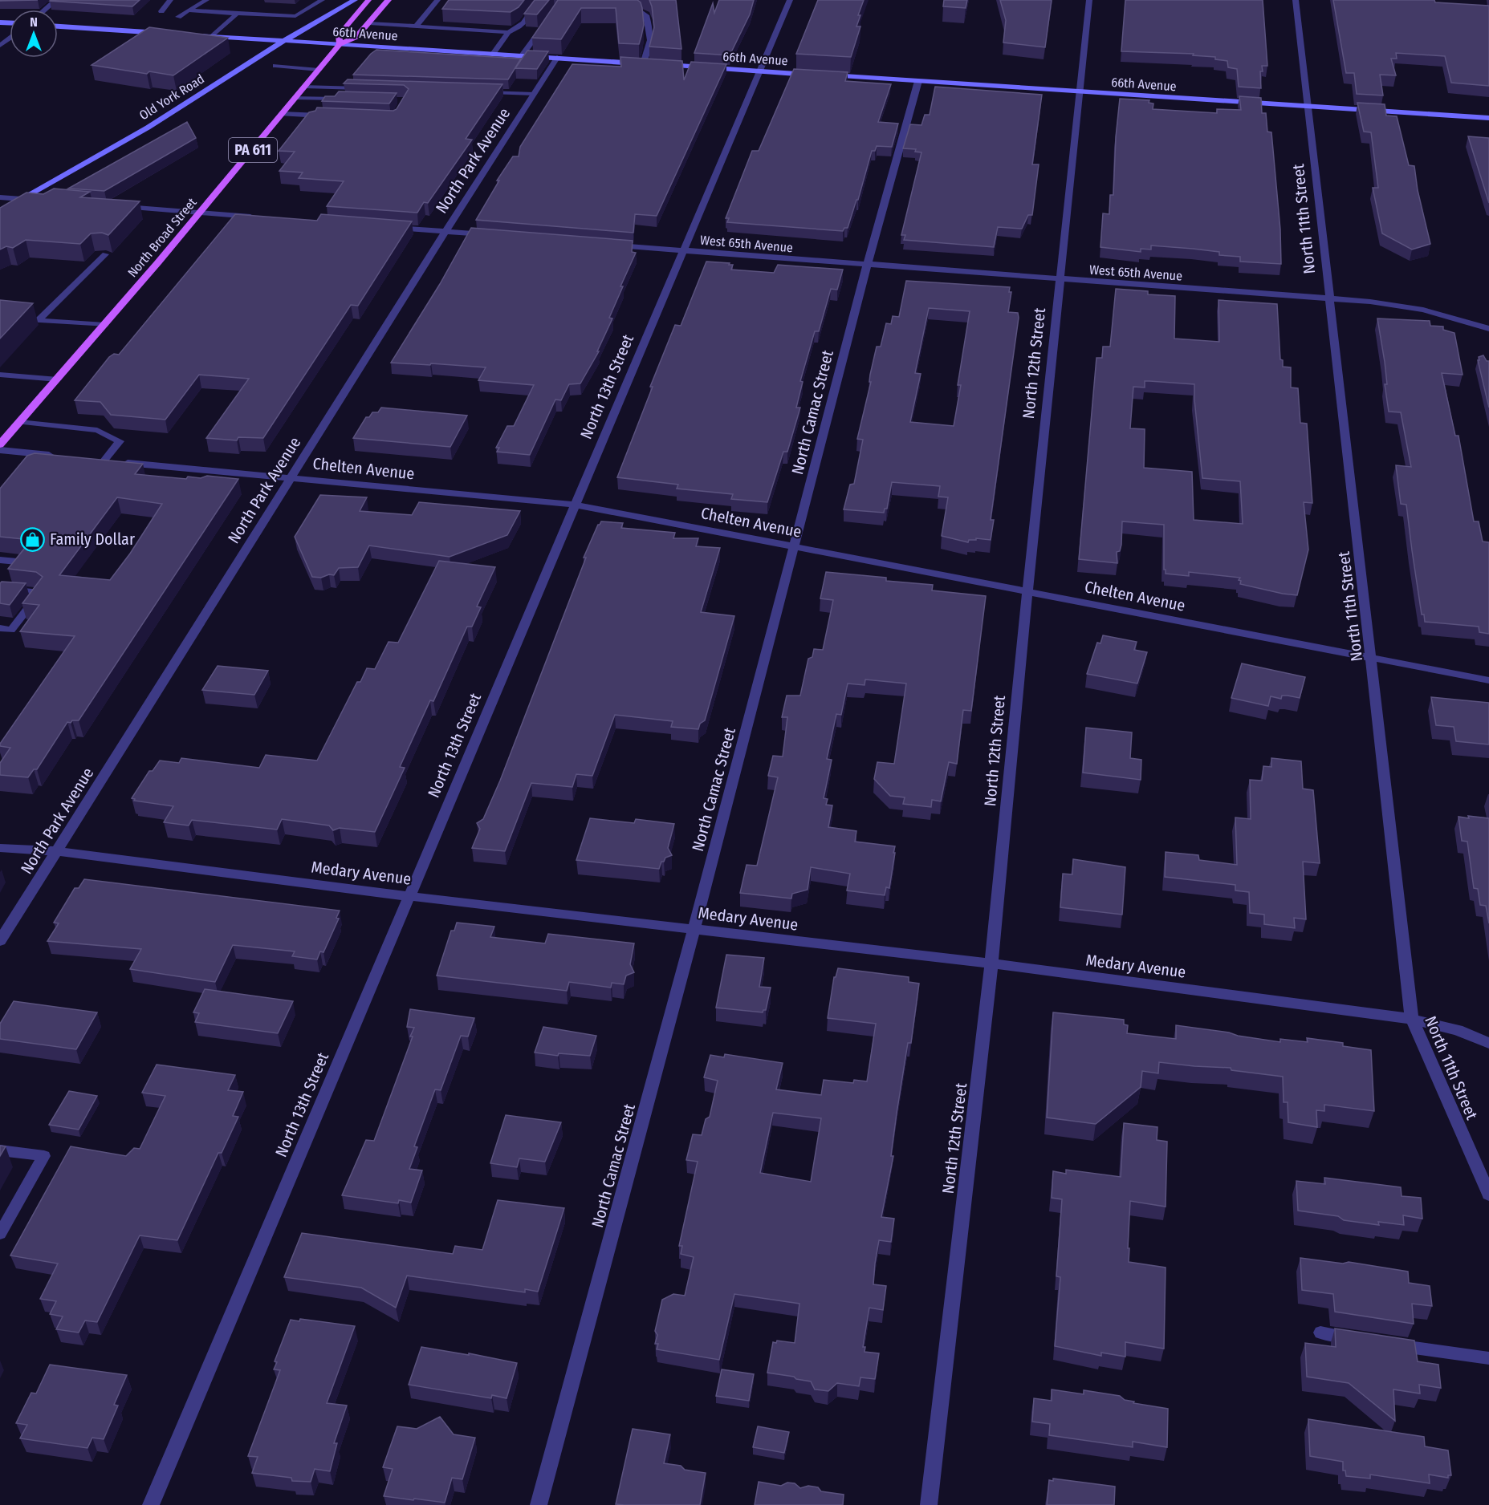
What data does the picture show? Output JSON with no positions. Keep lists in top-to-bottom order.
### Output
{
  "streets": {
    "main road": ["PA 611", "North Broad Street"],
    "street": [
      "66th Avenue",
      "Old York Road",
      "North Park Avenue",
      "North 11th Street",
      "West 65th Avenue",
      "North 12th Street",
      "North 13th Street",
      "North Camac Street",
      "Chelten Avenue",
      "Medary Avenue"
    ]
  },
  "crossings": [
    ["66th Avenue", "Old York Road"],
    ["66th Avenue", "North Park Avenue"],
    ["66th Avenue", "North 11th Street"],
    ["66th Avenue", "North Broad Street"],
    ["66th Avenue", "North 12th Street"],
    ["66th Avenue", "North 13th Street"],
    ["66th Avenue", "North Camac Street"],
    ["North Park Avenue", "Chelten Avenue"],
    ["North Park Avenue", "Medary Avenue"],
    ["North 11th Street", "West 65th Avenue"],
    ["North 11th Street", "Chelten Avenue"],
    ["North 11th Street", "Medary Avenue"],
    ["West 65th Avenue", "North 12th Street"],
    ["West 65th Avenue", "North 13th Street"],
    ["West 65th Avenue", "North Camac Street"],
    ["North 12th Street", "Chelten Avenue"],
    ["North 12th Street", "Medary Avenue"],
    ["North 13th Street", "Chelten Avenue"],
    ["North 13th Street", "Medary Avenue"],
    ["North Camac Street", "Chelten Avenue"],
    ["North Camac Street", "Medary Avenue"]
  ],
  "places": {
    "shop": ["Family Dollar"]
  },
  "north": "top"
}
